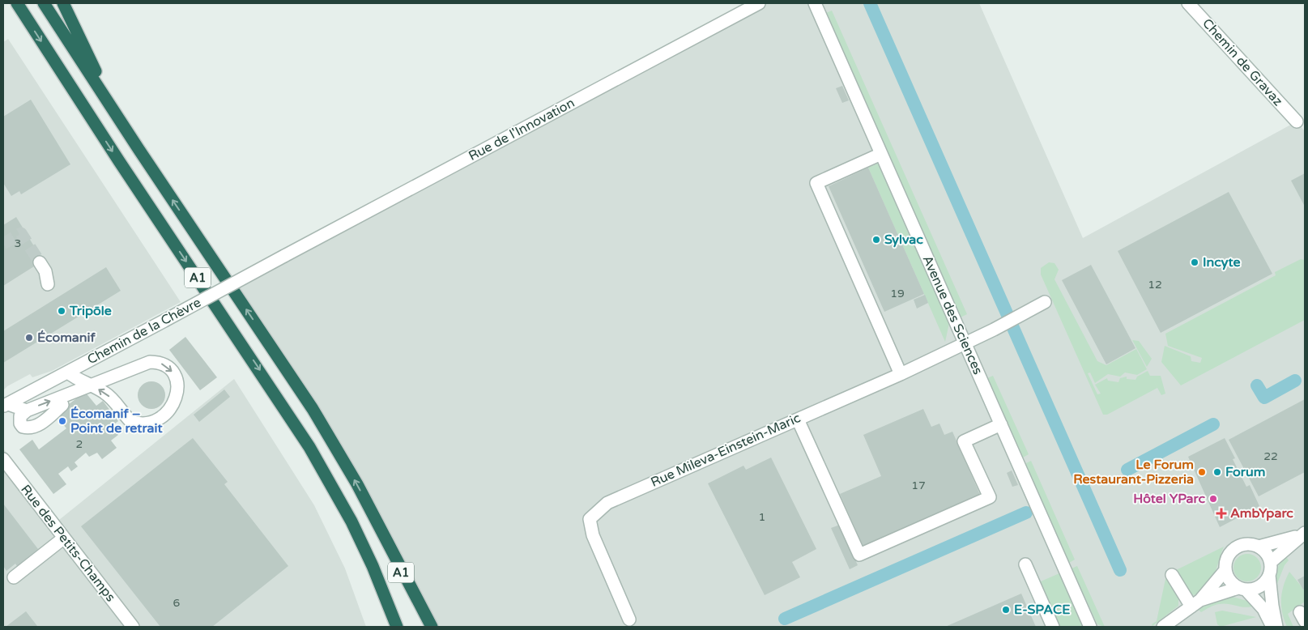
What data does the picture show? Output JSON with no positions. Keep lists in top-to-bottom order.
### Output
{
  "streets": {
    "highway": ["A1"],
    "street": [
      "Chemin de Gravaz",
      "Rue de l'Innovation",
      "Avenue des Sciences",
      "Chemin de la Chèvre",
      "Rue Mileva-Einstein-Maric",
      "Rue des Petits-Champs"
    ]
  },
  "crossings": [
    ["Rue de l'Innovation", "Chemin de la Chèvre"],
    ["Avenue des Sciences", "Rue Mileva-Einstein-Maric"]
  ],
  "places": {
    "other": [
      "Sylvac",
      "Incyte",
      "Tripōle",
      "Écomanif",
      "Écomanif – Point de retrait",
      "Le Forum Restaurant-Pizzeria",
      "Forum",
      "Hôtel YParc",
      "E-SPACE"
    ],
    "health": ["AmbYparc"]
  },
  "house_numbers": [
    "3",
    "12",
    "19",
    "2",
    "22",
    "17",
    "1",
    "6"
  ]
}
